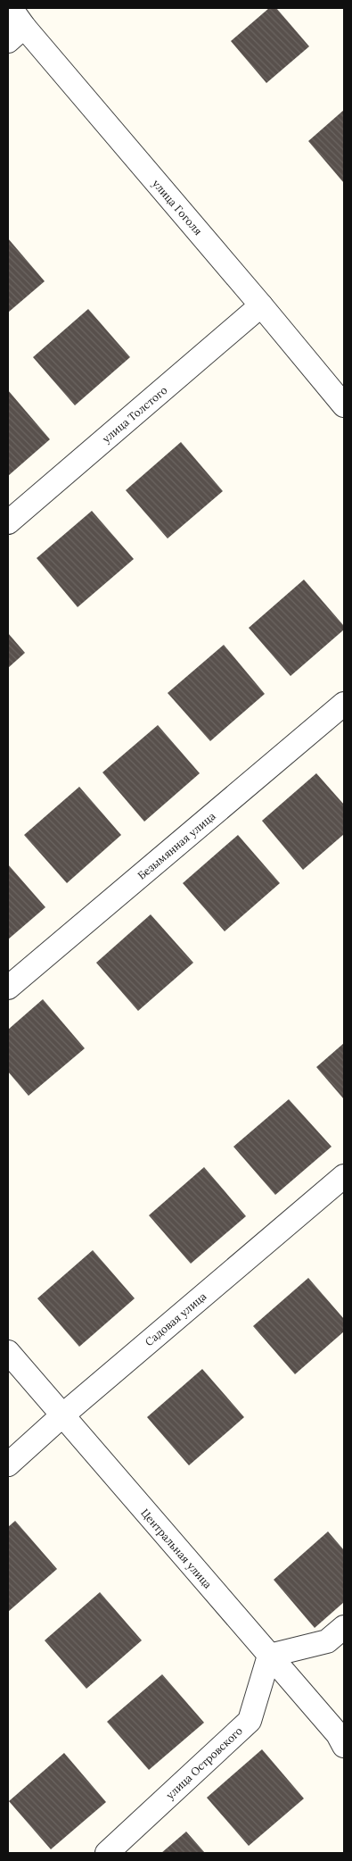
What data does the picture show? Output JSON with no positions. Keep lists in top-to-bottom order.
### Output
{
  "streets": {
    "street": [
      "улица Гоголя",
      "улица Толстого",
      "Безымянная улица",
      "Садовая улица",
      "Центральная улица",
      "улица Островского"
    ]
  },
  "crossings": [
    ["улица Гоголя", "улица Толстого"],
    ["Садовая улица", "Центральная улица"],
    ["Центральная улица", "улица Островского"]
  ]
}
